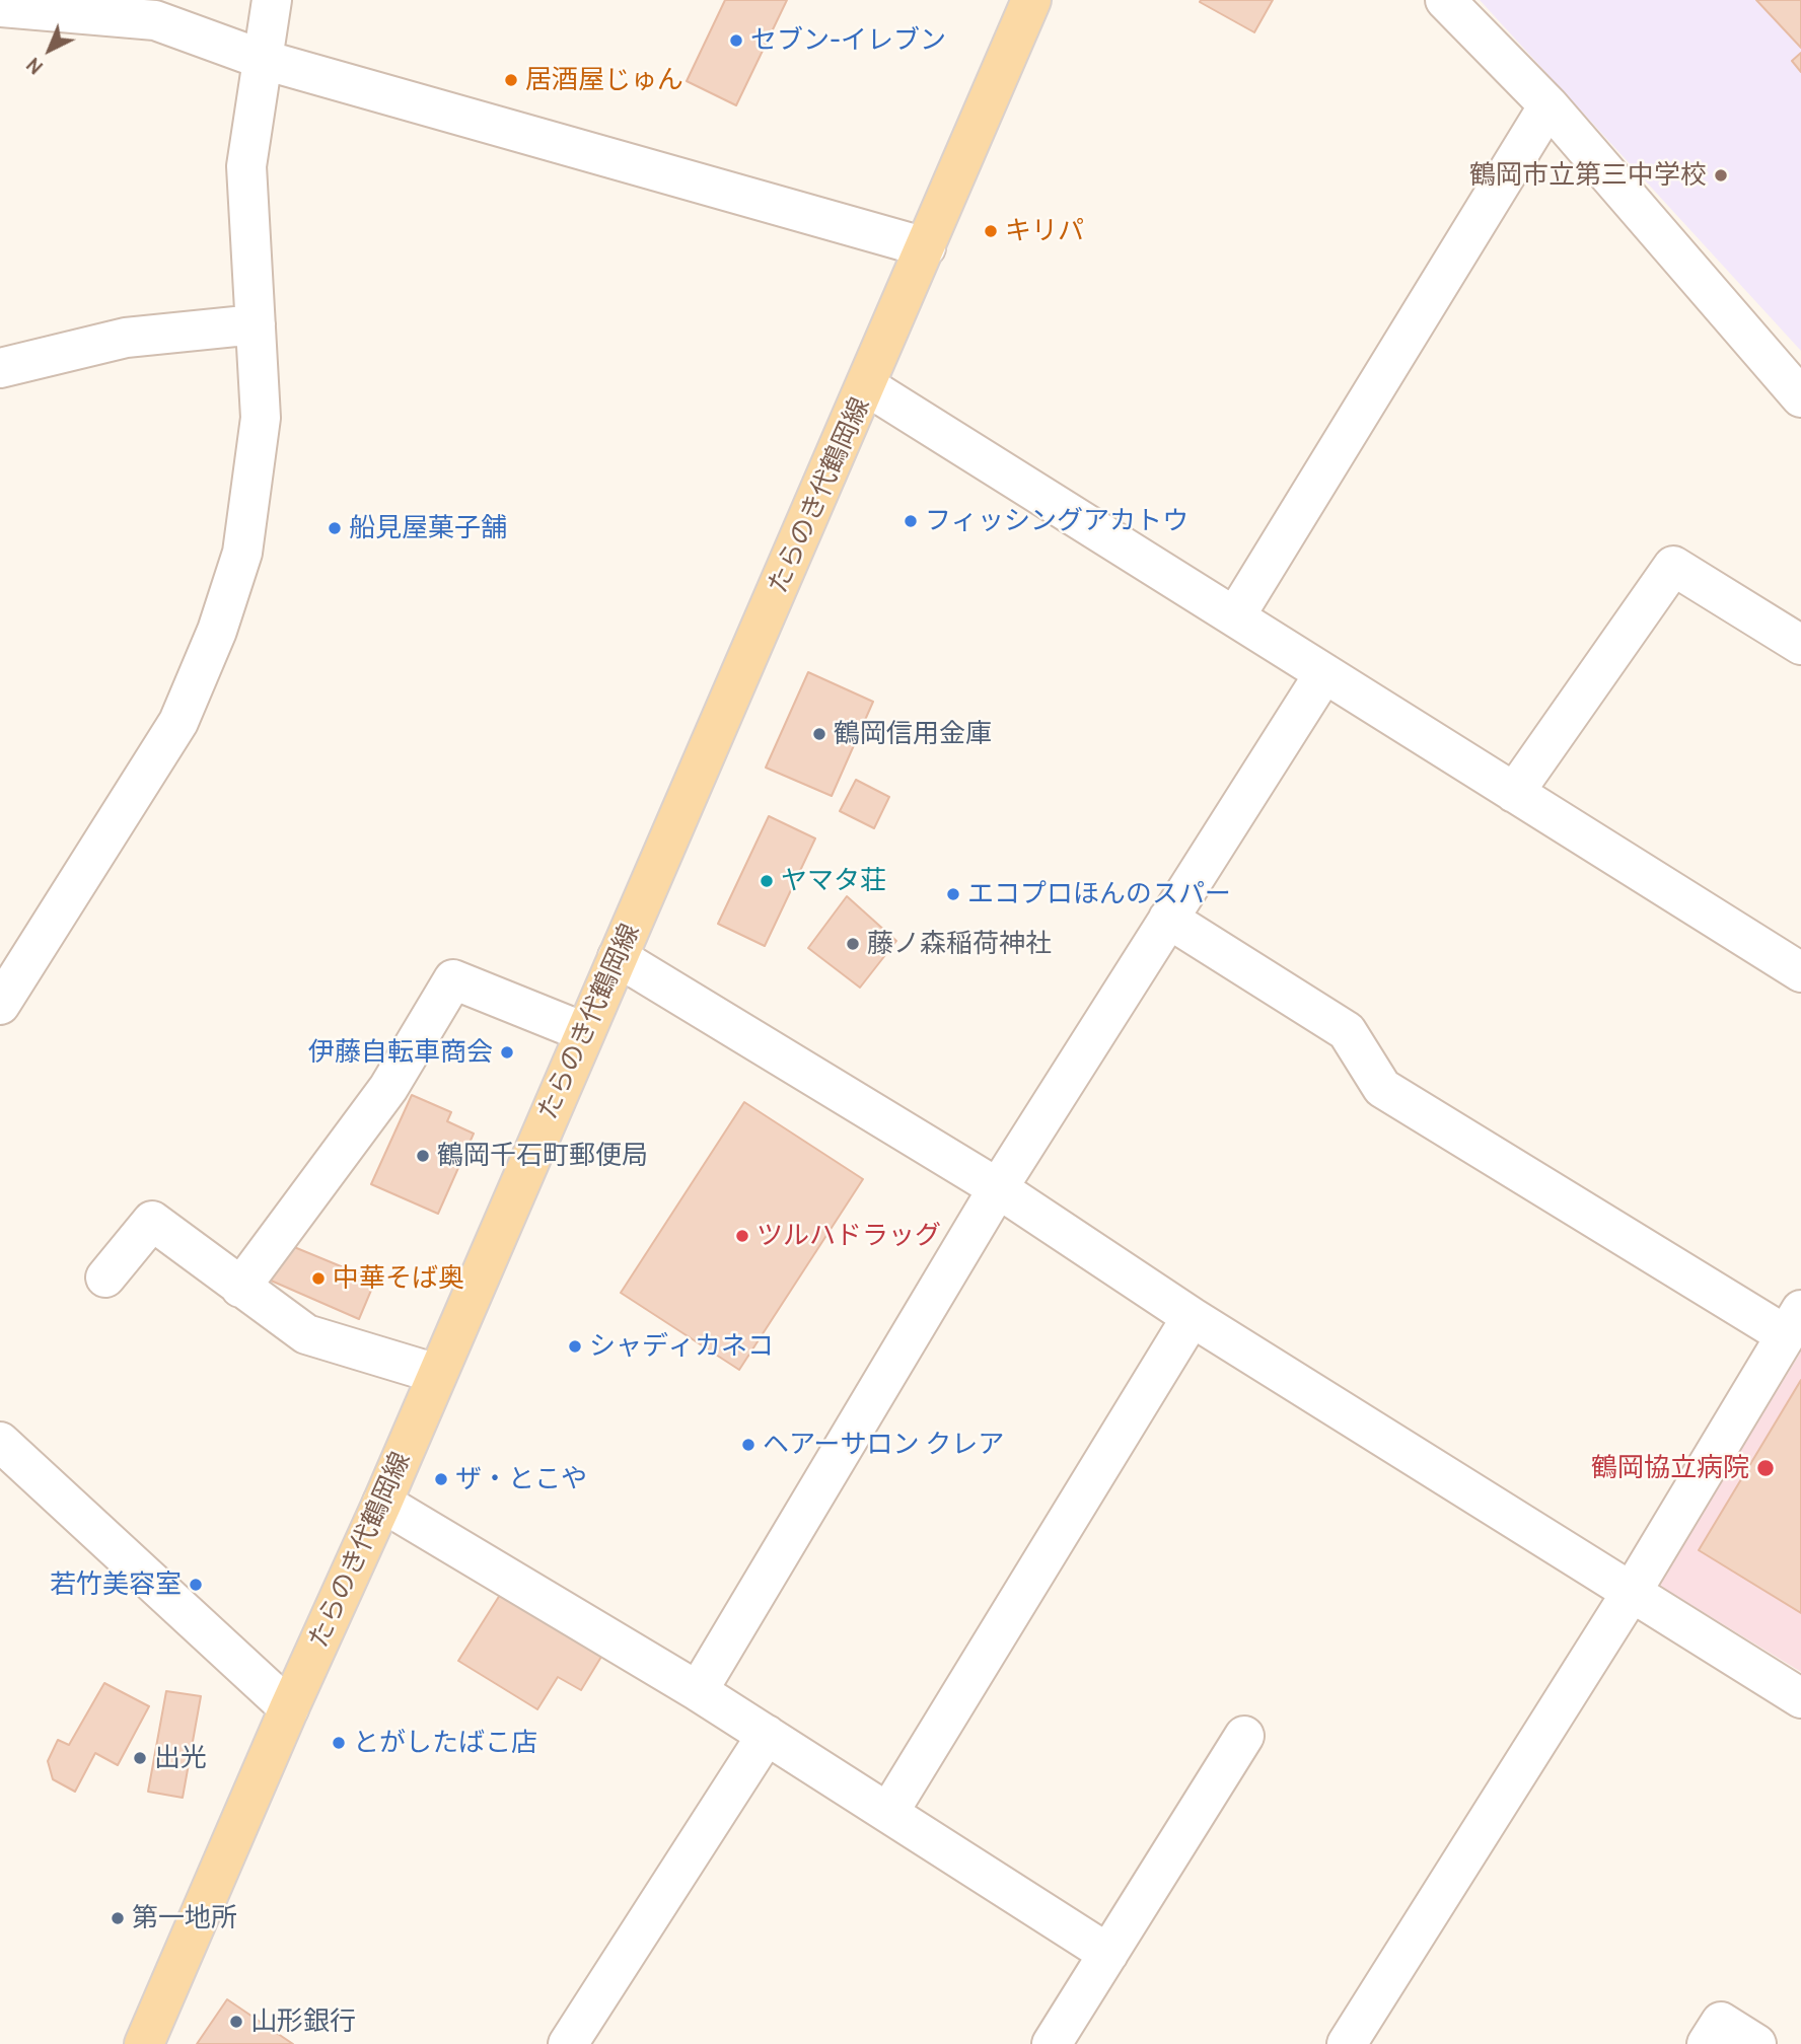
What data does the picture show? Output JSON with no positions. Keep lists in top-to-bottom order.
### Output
{
  "streets": {
    "main road": ["たらのき代鶴岡線"]
  },
  "places": [
    "セブン-イレブン",
    "居酒屋じゅん",
    "鶴岡市立第三中学校",
    "キリパ",
    "フィッシングアカトウ",
    "船見屋菓子舗",
    "鶴岡信用金庫",
    "ヤマタ荘",
    "エコプロほんのスパー",
    "藤ノ森稲荷神社",
    "伊藤自転車商会",
    "鶴岡千石町郵便局",
    "ツルハドラッグ",
    "中華そば奥",
    "シャディカネコ",
    "ヘアーサロン クレア",
    "鶴岡協立病院",
    "ザ・とこや",
    "若竹美容室",
    "とがしたばこ店",
    "出光",
    "第一地所",
    "山形銀行"
  ],
  "north": "bottom left"
}
